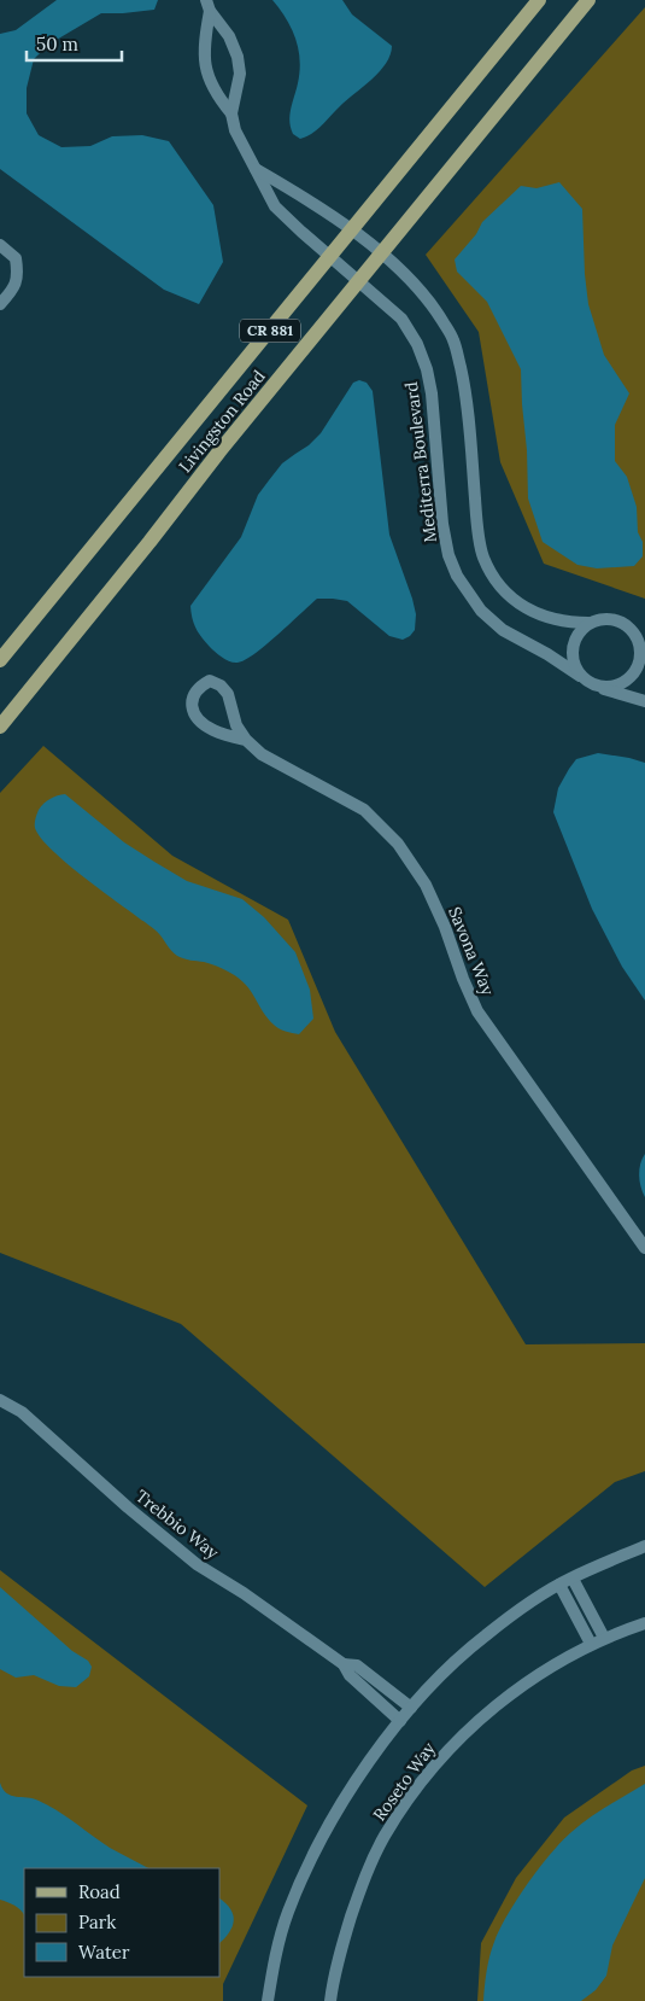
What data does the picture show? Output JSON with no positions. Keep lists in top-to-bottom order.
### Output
{
  "streets": {
    "main road": ["CR 881", "Livingston Road"],
    "street": [
      "Mediterra Boulevard",
      "Savona Way",
      "Trebbio Way",
      "Roseto Way"
    ]
  },
  "crossings": [
    ["Livingston Road", "Mediterra Boulevard"]
  ],
  "legend": ["Road", "Park", "Water"],
  "scale_bar": "50 m"
}
